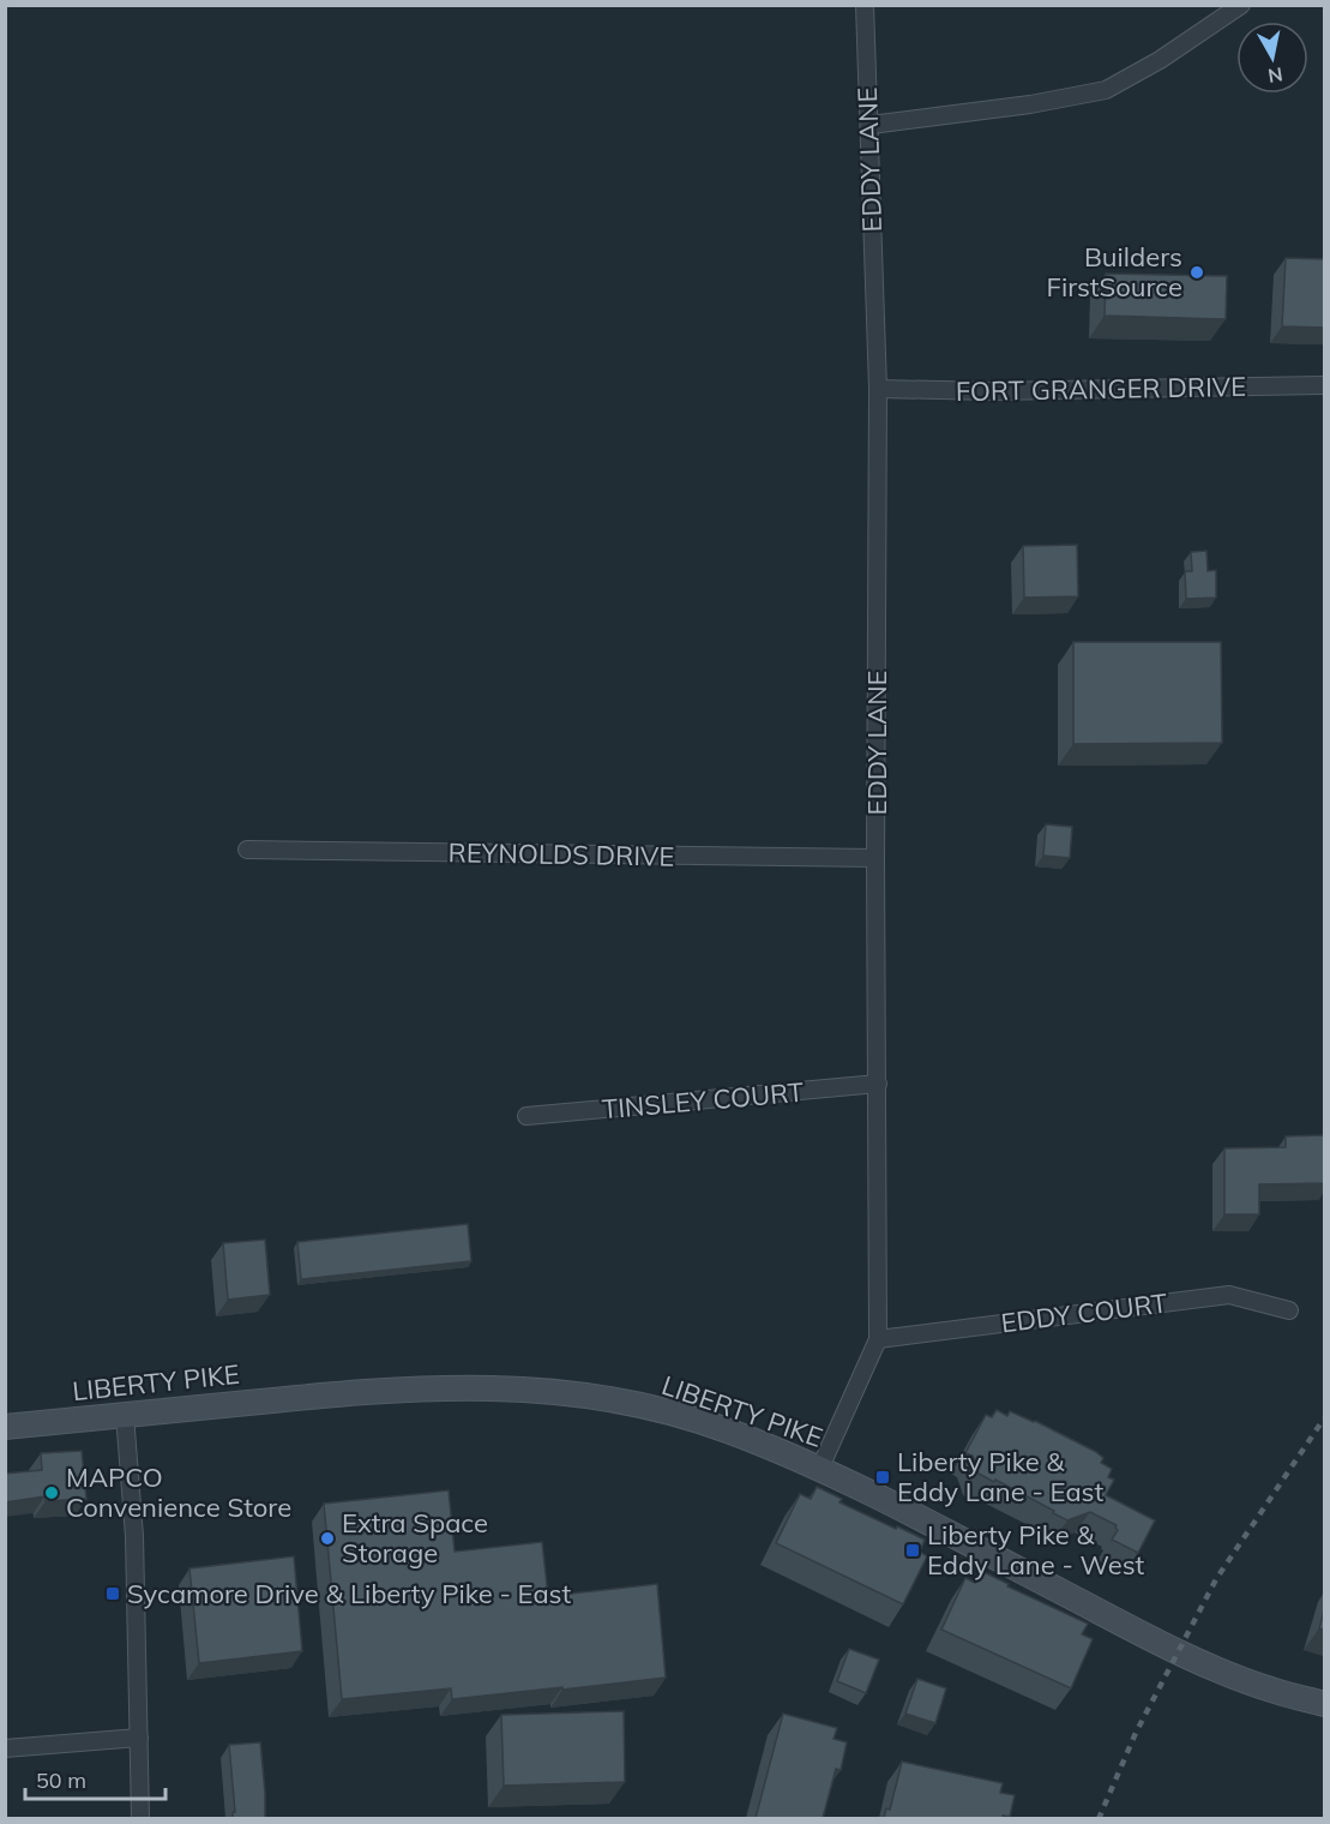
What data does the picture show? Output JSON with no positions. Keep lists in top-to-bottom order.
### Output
{
  "streets": {
    "street": [
      "EDDY LANE",
      "FORT GRANGER DRIVE",
      "REYNOLDS DRIVE",
      "TINSLEY COURT",
      "EDDY COURT",
      "LIBERTY PIKE"
    ]
  },
  "crossings": [
    ["EDDY LANE", "FORT GRANGER DRIVE"],
    ["EDDY LANE", "REYNOLDS DRIVE"],
    ["EDDY LANE", "TINSLEY COURT"],
    ["EDDY LANE", "EDDY COURT"],
    ["EDDY LANE", "LIBERTY PIKE"]
  ],
  "places": {
    "other": ["Builders FirstSource", "MAPCO Convenience Store", "Extra Space Storage"],
    "transit": ["Liberty Pike & Eddy Lane - East", "Liberty Pike & Eddy Lane - West", "Sycamore Drive & Liberty Pike - East"]
  },
  "scale_bar": "50 m",
  "north": "bottom"
}
